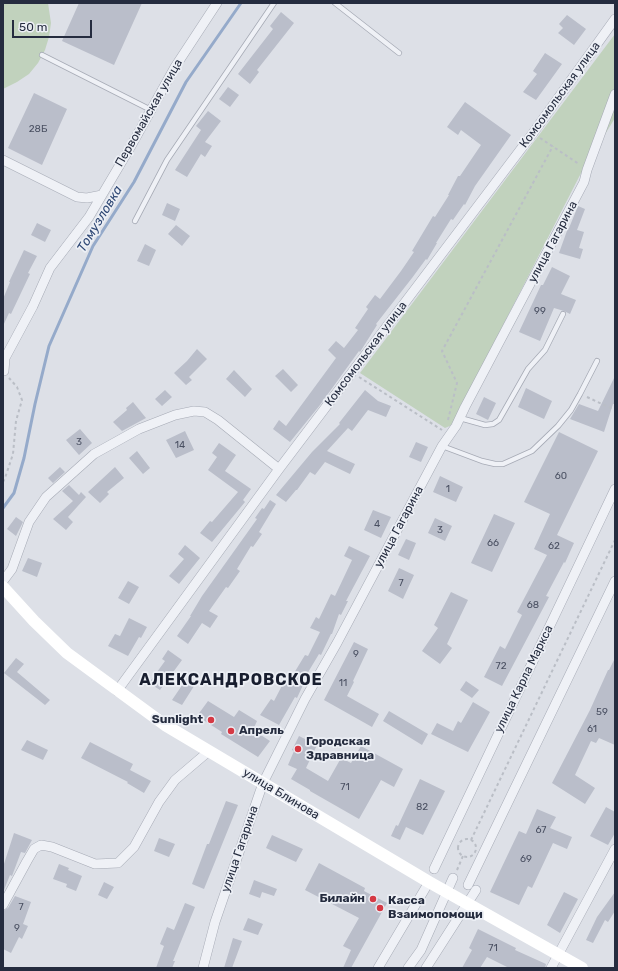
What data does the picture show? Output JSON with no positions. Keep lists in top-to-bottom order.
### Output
{
  "streets": {
    "main road": ["улица Блинова"],
    "street": [
      "Комсомольская улица",
      "Первомайская улица",
      "улица Гагарина",
      "улица Карла Маркса"
    ]
  },
  "crossings": [
    ["Комсомольская улица", "улица Блинова"],
    ["улица Гагарина", "улица Блинова"]
  ],
  "districts": ["АЛЕКСАНДРОВСКОЕ"],
  "water": ["Томузловка"],
  "places": [
    "Sunlight",
    "Апрель",
    "Городская Здравница",
    "Билайн",
    "Касса Взаимопомощи"
  ],
  "house_numbers": [
    "28Б",
    "99",
    "3",
    "14",
    "60",
    "1",
    "4",
    "3",
    "66",
    "62",
    "7",
    "68",
    "9",
    "72",
    "11",
    "59",
    "61",
    "71",
    "82",
    "67",
    "69",
    "7",
    "9",
    "71"
  ],
  "scale_bar": "50 m"
}
